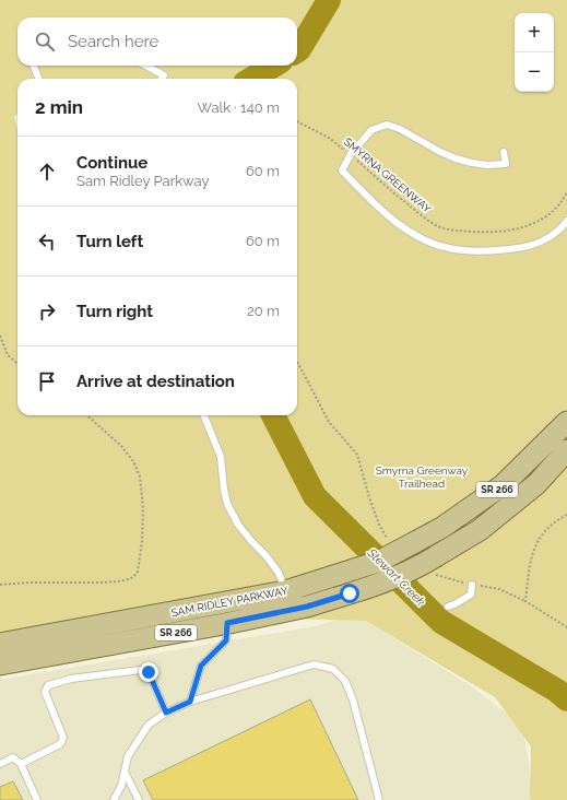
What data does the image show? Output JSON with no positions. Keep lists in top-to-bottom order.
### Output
{
  "streets": {
    "main road": ["SR 266", "SAM RIDLEY PARKWAY"],
    "path": ["SMYRNA GREENWAY"]
  },
  "water": ["Stewart Creek"],
  "parks": ["Smyrna Greenway Trailhead"],
  "page": {
    "map_buttons": ["+", "−"],
    "search": "Search here",
    "heading": ["2 min", "Walk · 140 m"],
    "list": [
      ["Continue", "Sam Ridley Parkway", "60 m"],
      ["Turn left", "60 m"],
      ["Turn right", "20 m"],
      "Arrive at destination"
    ]
  }
}
